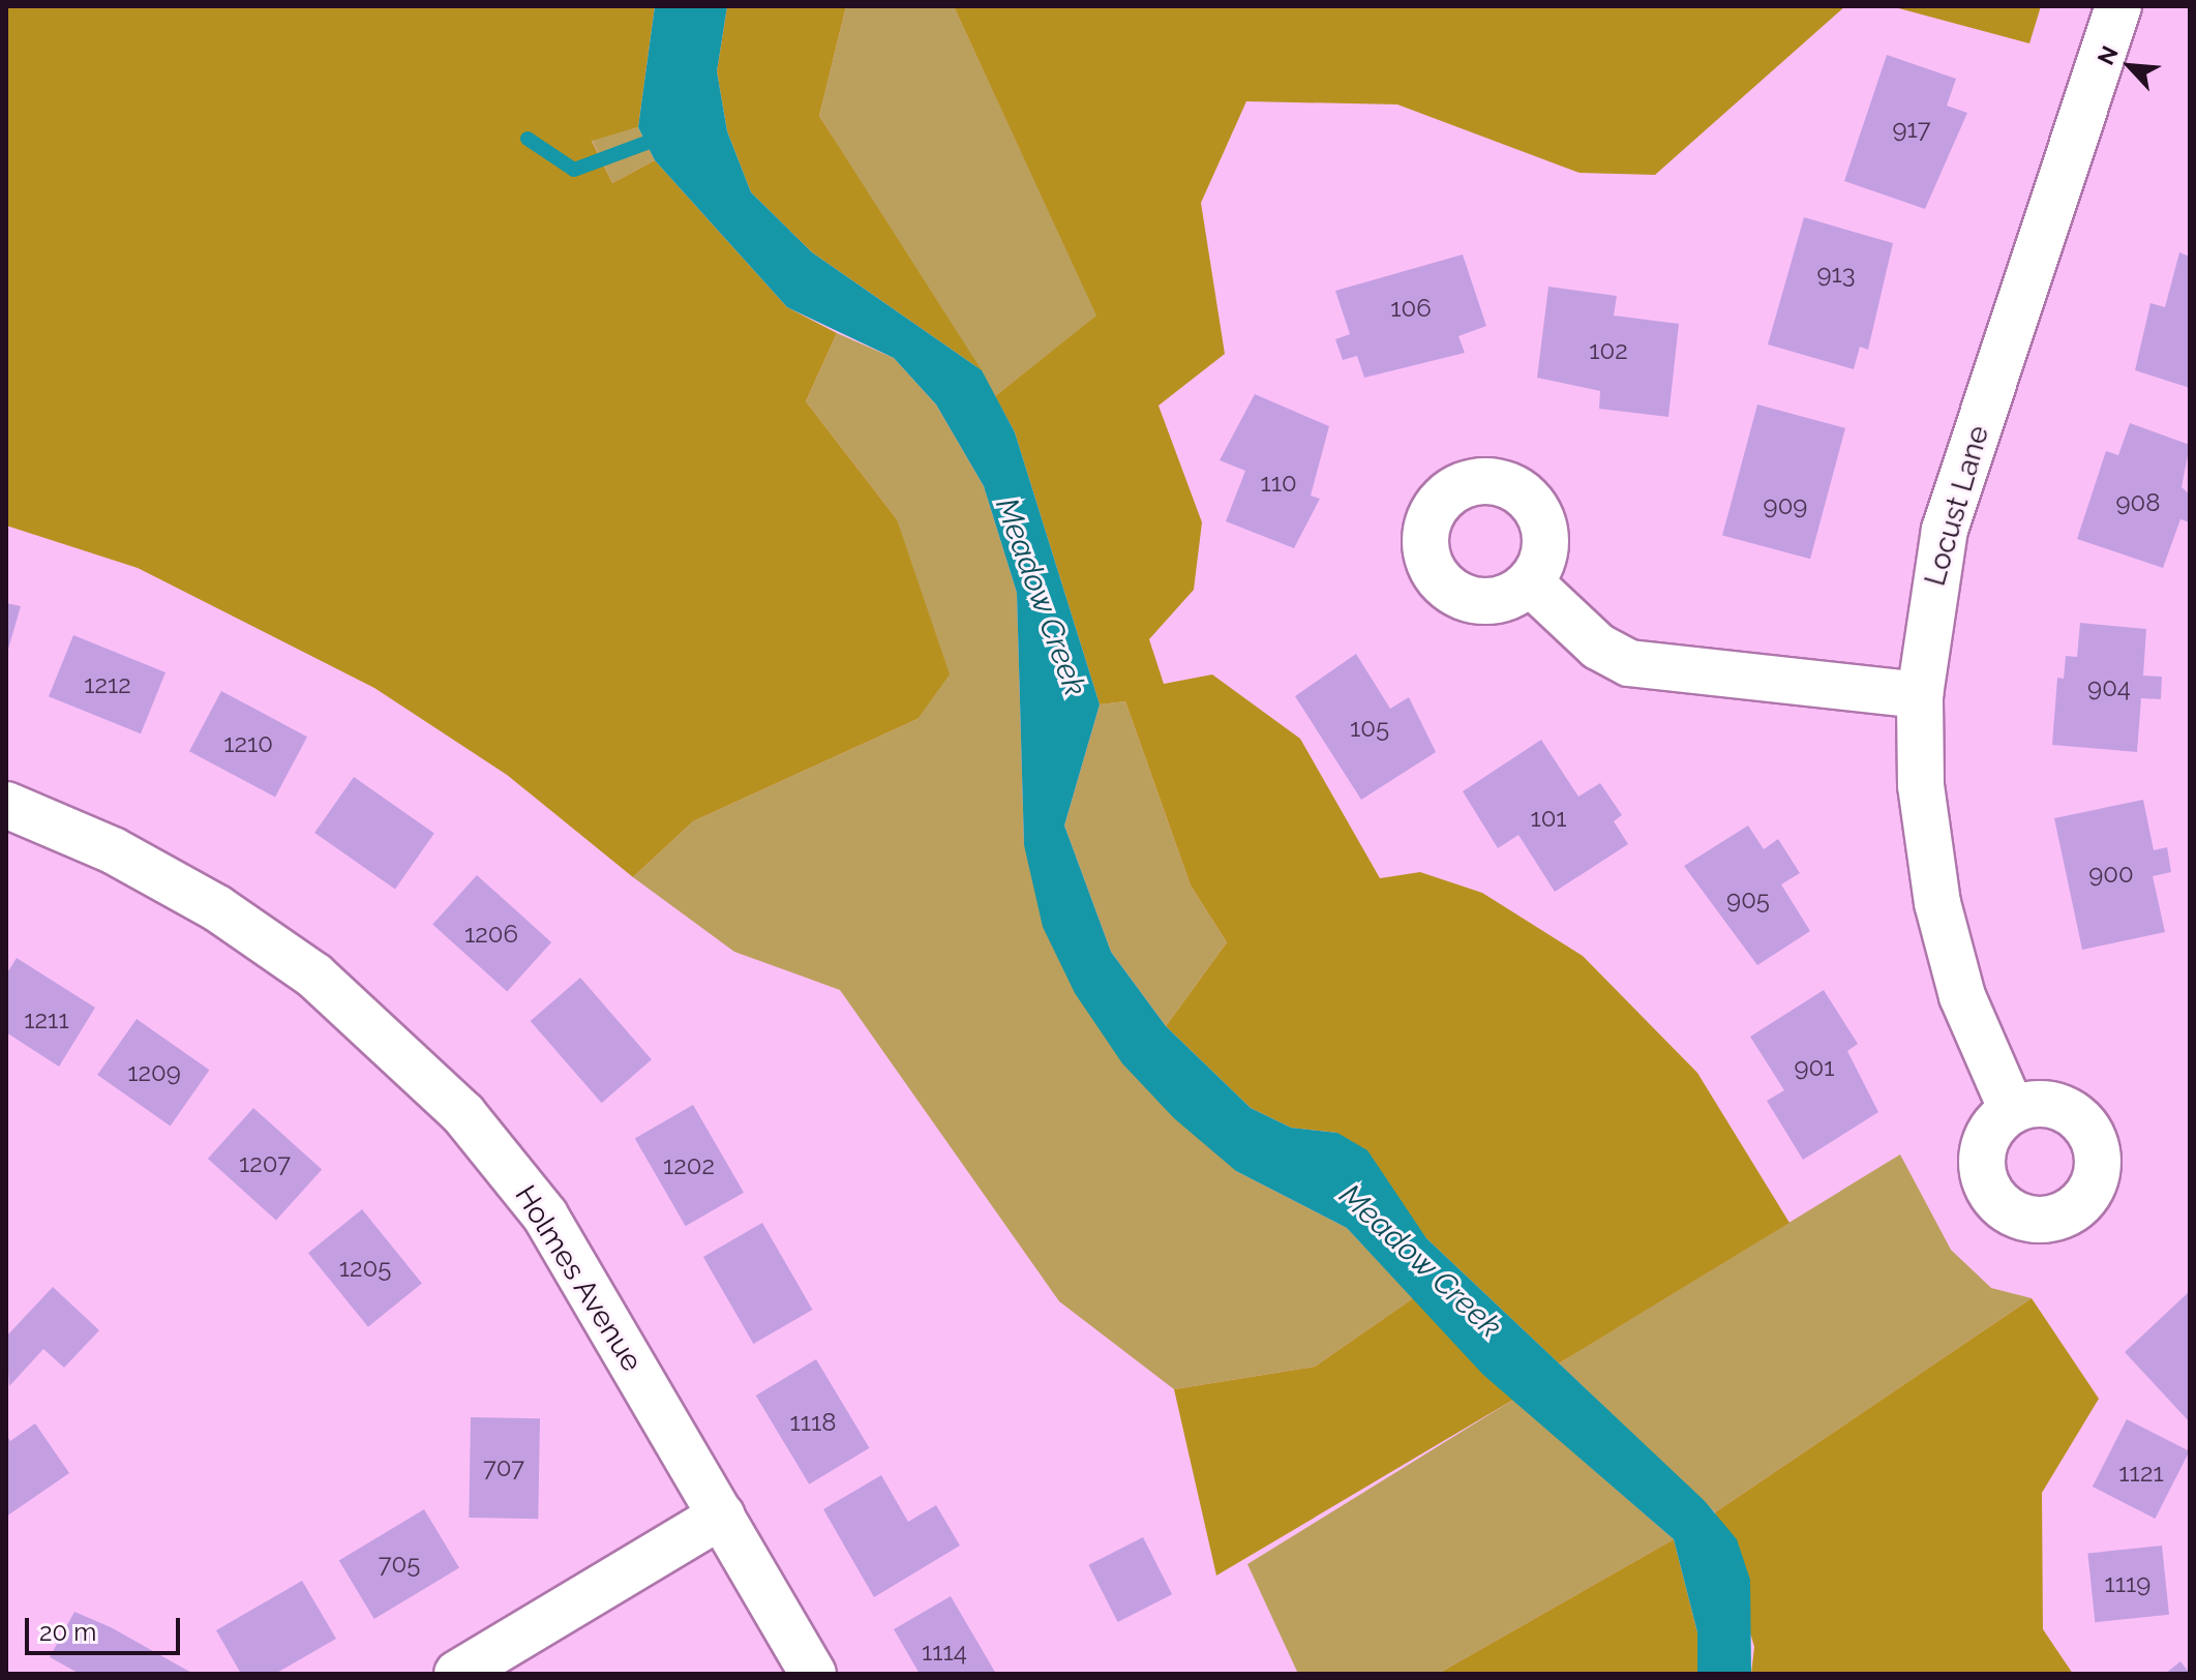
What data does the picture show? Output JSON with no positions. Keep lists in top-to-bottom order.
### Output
{
  "streets": {
    "street": ["Locust Lane", "Holmes Avenue"]
  },
  "water": ["Meadow Creek"],
  "house_numbers": [
    "917",
    "913",
    "106",
    "102",
    "110",
    "908",
    "909",
    "1212",
    "904",
    "105",
    "1210",
    "101",
    "900",
    "905",
    "1206",
    "1211",
    "901",
    "1209",
    "1207",
    "1202",
    "1205",
    "1118",
    "707",
    "1121",
    "705",
    "1119",
    "1114"
  ],
  "scale_bar": "20 m",
  "north": "top left"
}
